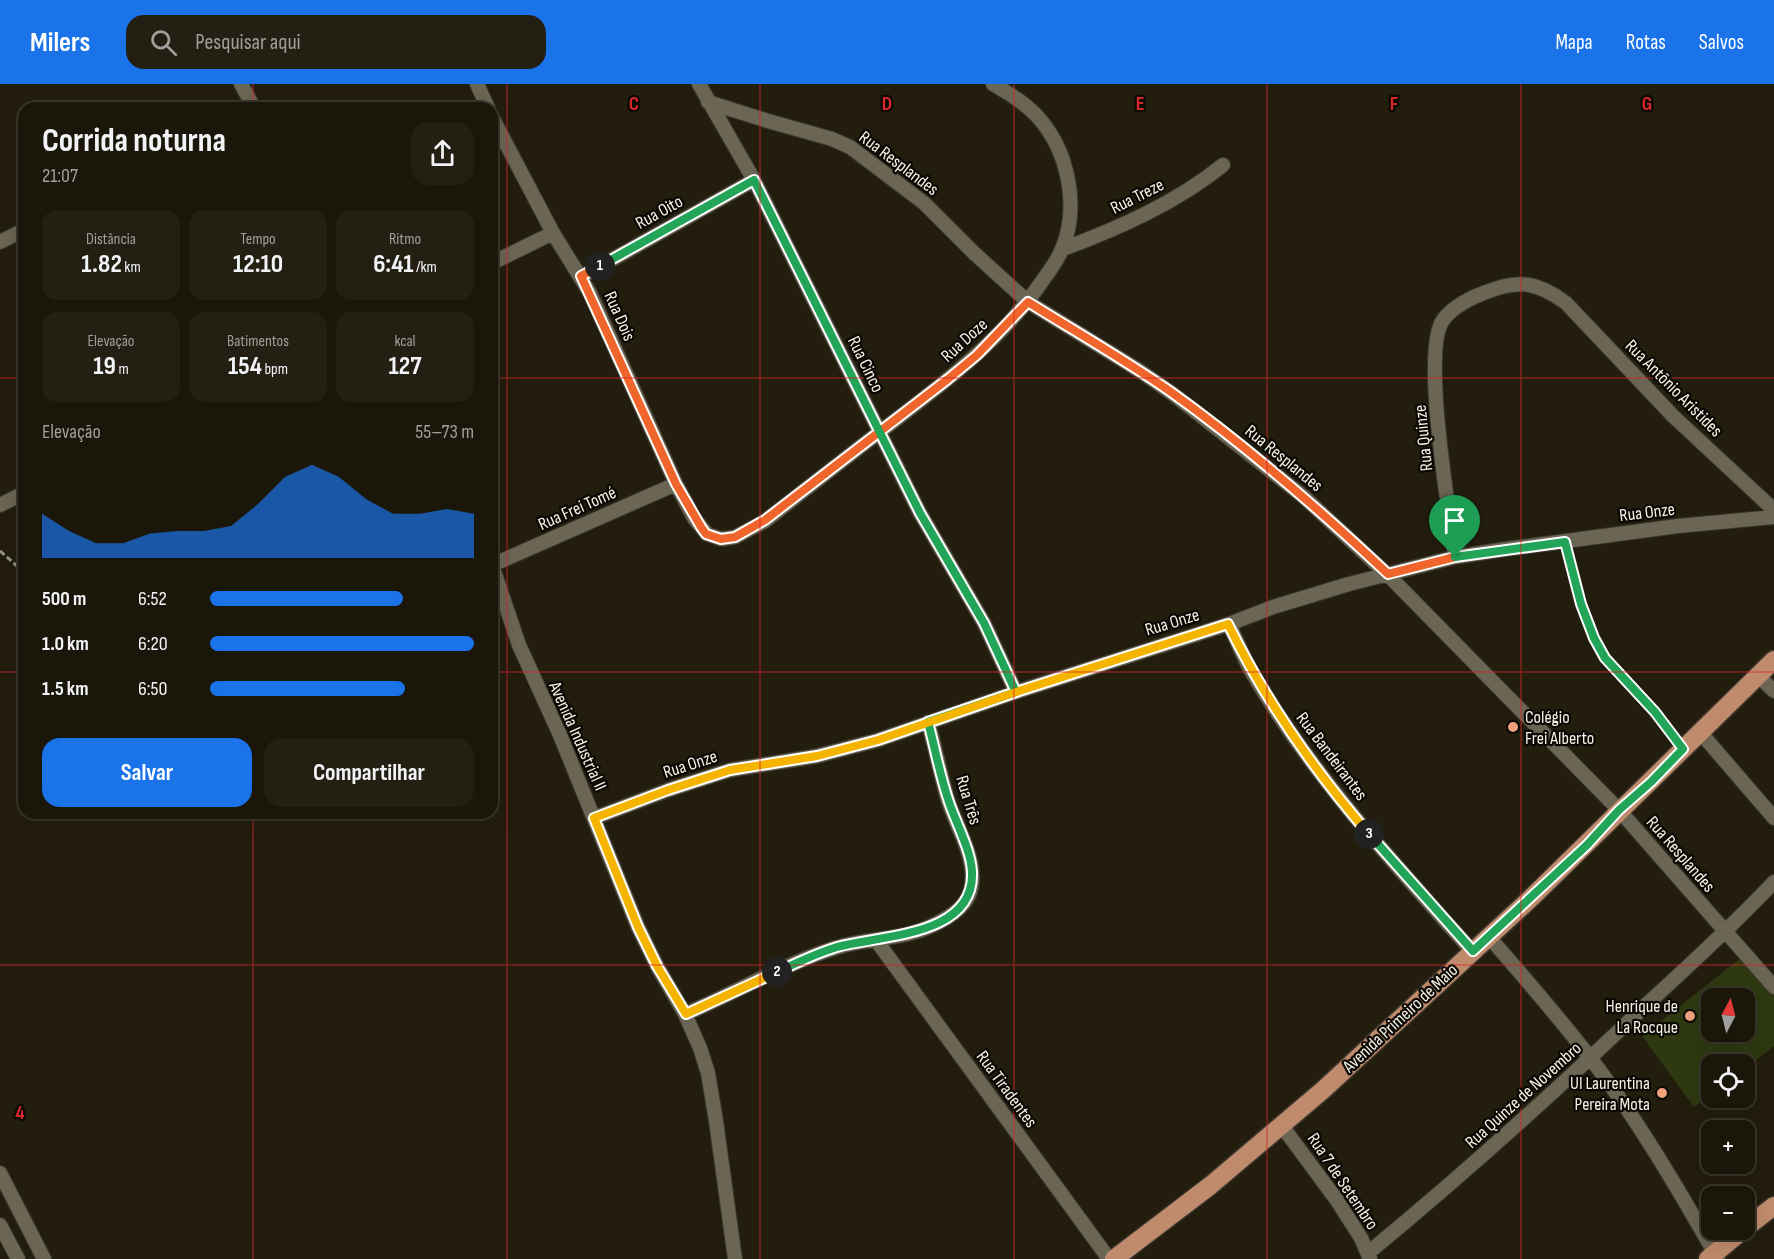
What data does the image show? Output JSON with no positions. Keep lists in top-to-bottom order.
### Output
{
  "streets": {
    "main road": ["Avenida Primeiro de Maio"],
    "street": [
      "Rua Resplandes",
      "Rua Treze",
      "Rua Oito",
      "Rua Dois",
      "Rua Doze",
      "Rua Cinco",
      "Rua Antônio Aristides",
      "Rua Quinze",
      "Rua Frei Tomé",
      "Rua Onze",
      "Avenida Industrial II",
      "Rua Bandeirantes",
      "Rua Três",
      "Rua Tiradentes",
      "Rua Quinze de Novembro",
      "Rua 7 de Setembro"
    ]
  },
  "crossings": [
    ["Rua Resplandes", "Rua Doze"],
    ["Rua Resplandes", "Rua Cinco"],
    ["Rua Resplandes", "Rua Onze"],
    ["Rua Resplandes", "Avenida Primeiro de Maio"],
    ["Rua Resplandes", "Rua Quinze de Novembro"],
    ["Rua Treze", "Rua Doze"],
    ["Rua Oito", "Rua Dois"],
    ["Rua Oito", "Rua Cinco"],
    ["Rua Dois", "Rua Doze"],
    ["Rua Dois", "Rua Frei Tomé"],
    ["Rua Doze", "Rua Cinco"],
    ["Rua Cinco", "Rua Onze"],
    ["Rua Antônio Aristides", "Rua Quinze"],
    ["Rua Quinze", "Rua Onze"],
    ["Rua Onze", "Avenida Industrial II"],
    ["Rua Onze", "Rua Bandeirantes"],
    ["Rua Onze", "Rua Três"],
    ["Rua Bandeirantes", "Avenida Primeiro de Maio"],
    ["Rua Três", "Rua Tiradentes"],
    ["Avenida Primeiro de Maio", "Rua 7 de Setembro"],
    ["Rua Quinze de Novembro", "Rua 7 de Setembro"]
  ],
  "places": ["Colégio Frei Alberto", "Henrique de La Rocque", "UI Laurentina Pereira Mota"],
  "north": "top",
  "page": {
    "header": "Milers",
    "search": "Pesquisar aqui",
    "nav": ["Mapa", "Rotas", "Salvos"],
    "heading": ["Corrida noturna", "21:07"],
    "stats": [
      ["Distância", "1.82 km"],
      ["Tempo", "12:10"],
      ["Ritmo", "6:41 /km"],
      ["Elevação", "19 m"],
      ["Batimentos", "154 bpm"],
      ["kcal", "127"]
    ],
    "pins": ["1", "3", "2"],
    "chart": ["Elevação", "55–73 m"],
    "list": [
      {
        "name": "500 m",
        "note": "6:52"
      },
      {
        "name": "1.0 km",
        "note": "6:20"
      },
      {
        "name": "1.5 km",
        "note": "6:50"
      }
    ],
    "buttons": ["Salvar", "Compartilhar"],
    "map_buttons": ["+", "−"]
  },
  "grid": {
    "columns": [
      "C",
      "D",
      "E",
      "F",
      "G"
    ],
    "rows": ["4"]
  }
}
